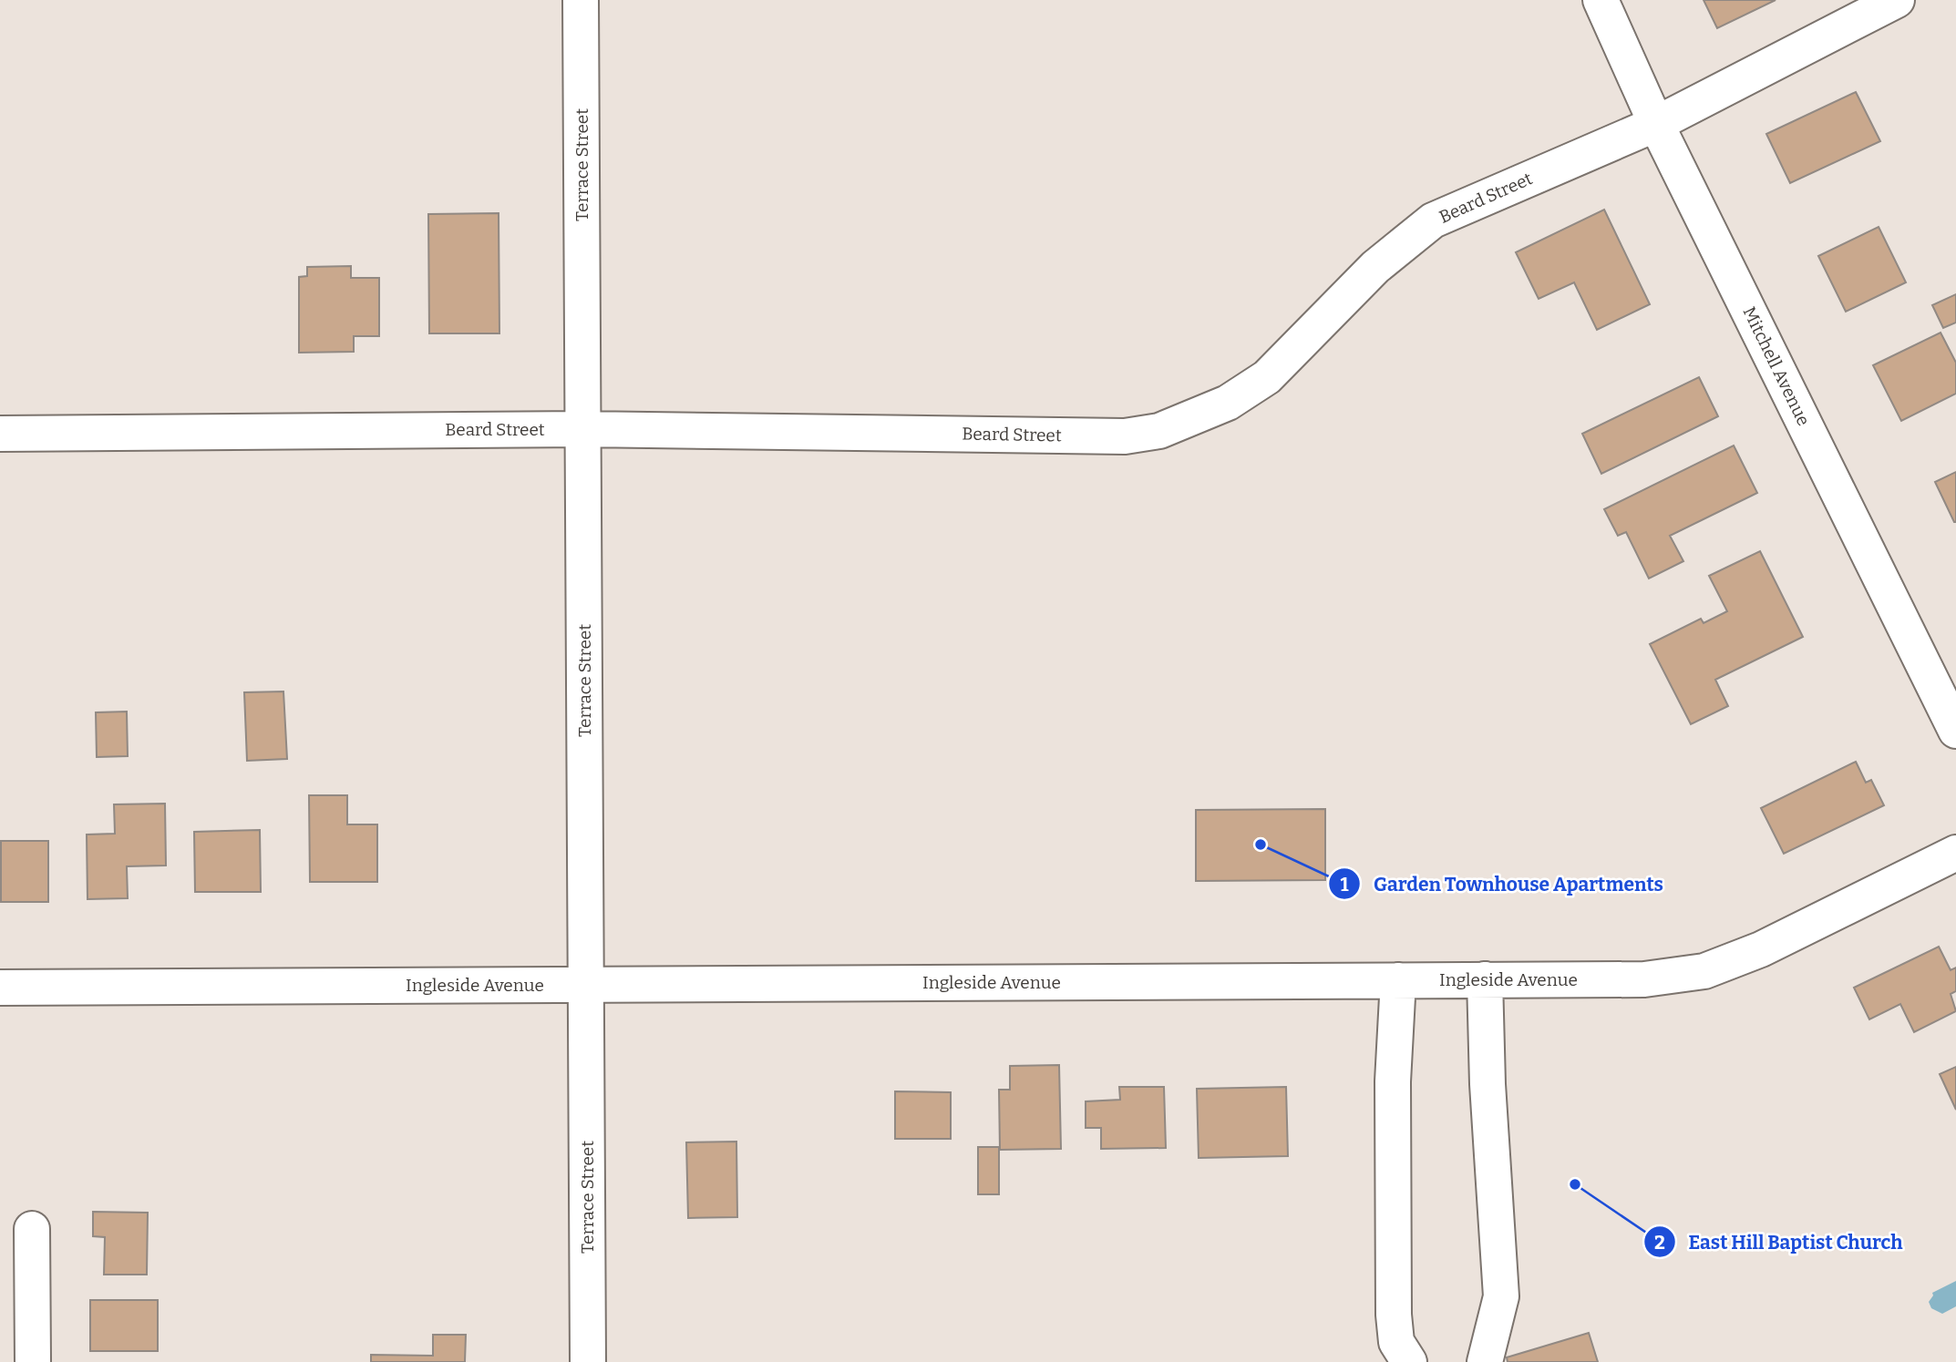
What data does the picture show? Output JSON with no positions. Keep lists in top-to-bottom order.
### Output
{
  "streets": {
    "street": [
      "Terrace Street",
      "Beard Street",
      "Mitchell Avenue",
      "Ingleside Avenue"
    ]
  },
  "crossings": [
    ["Terrace Street", "Beard Street"],
    ["Terrace Street", "Ingleside Avenue"],
    ["Beard Street", "Mitchell Avenue"]
  ],
  "places": ["Garden Townhouse Apartments", "East Hill Baptist Church"]
}
